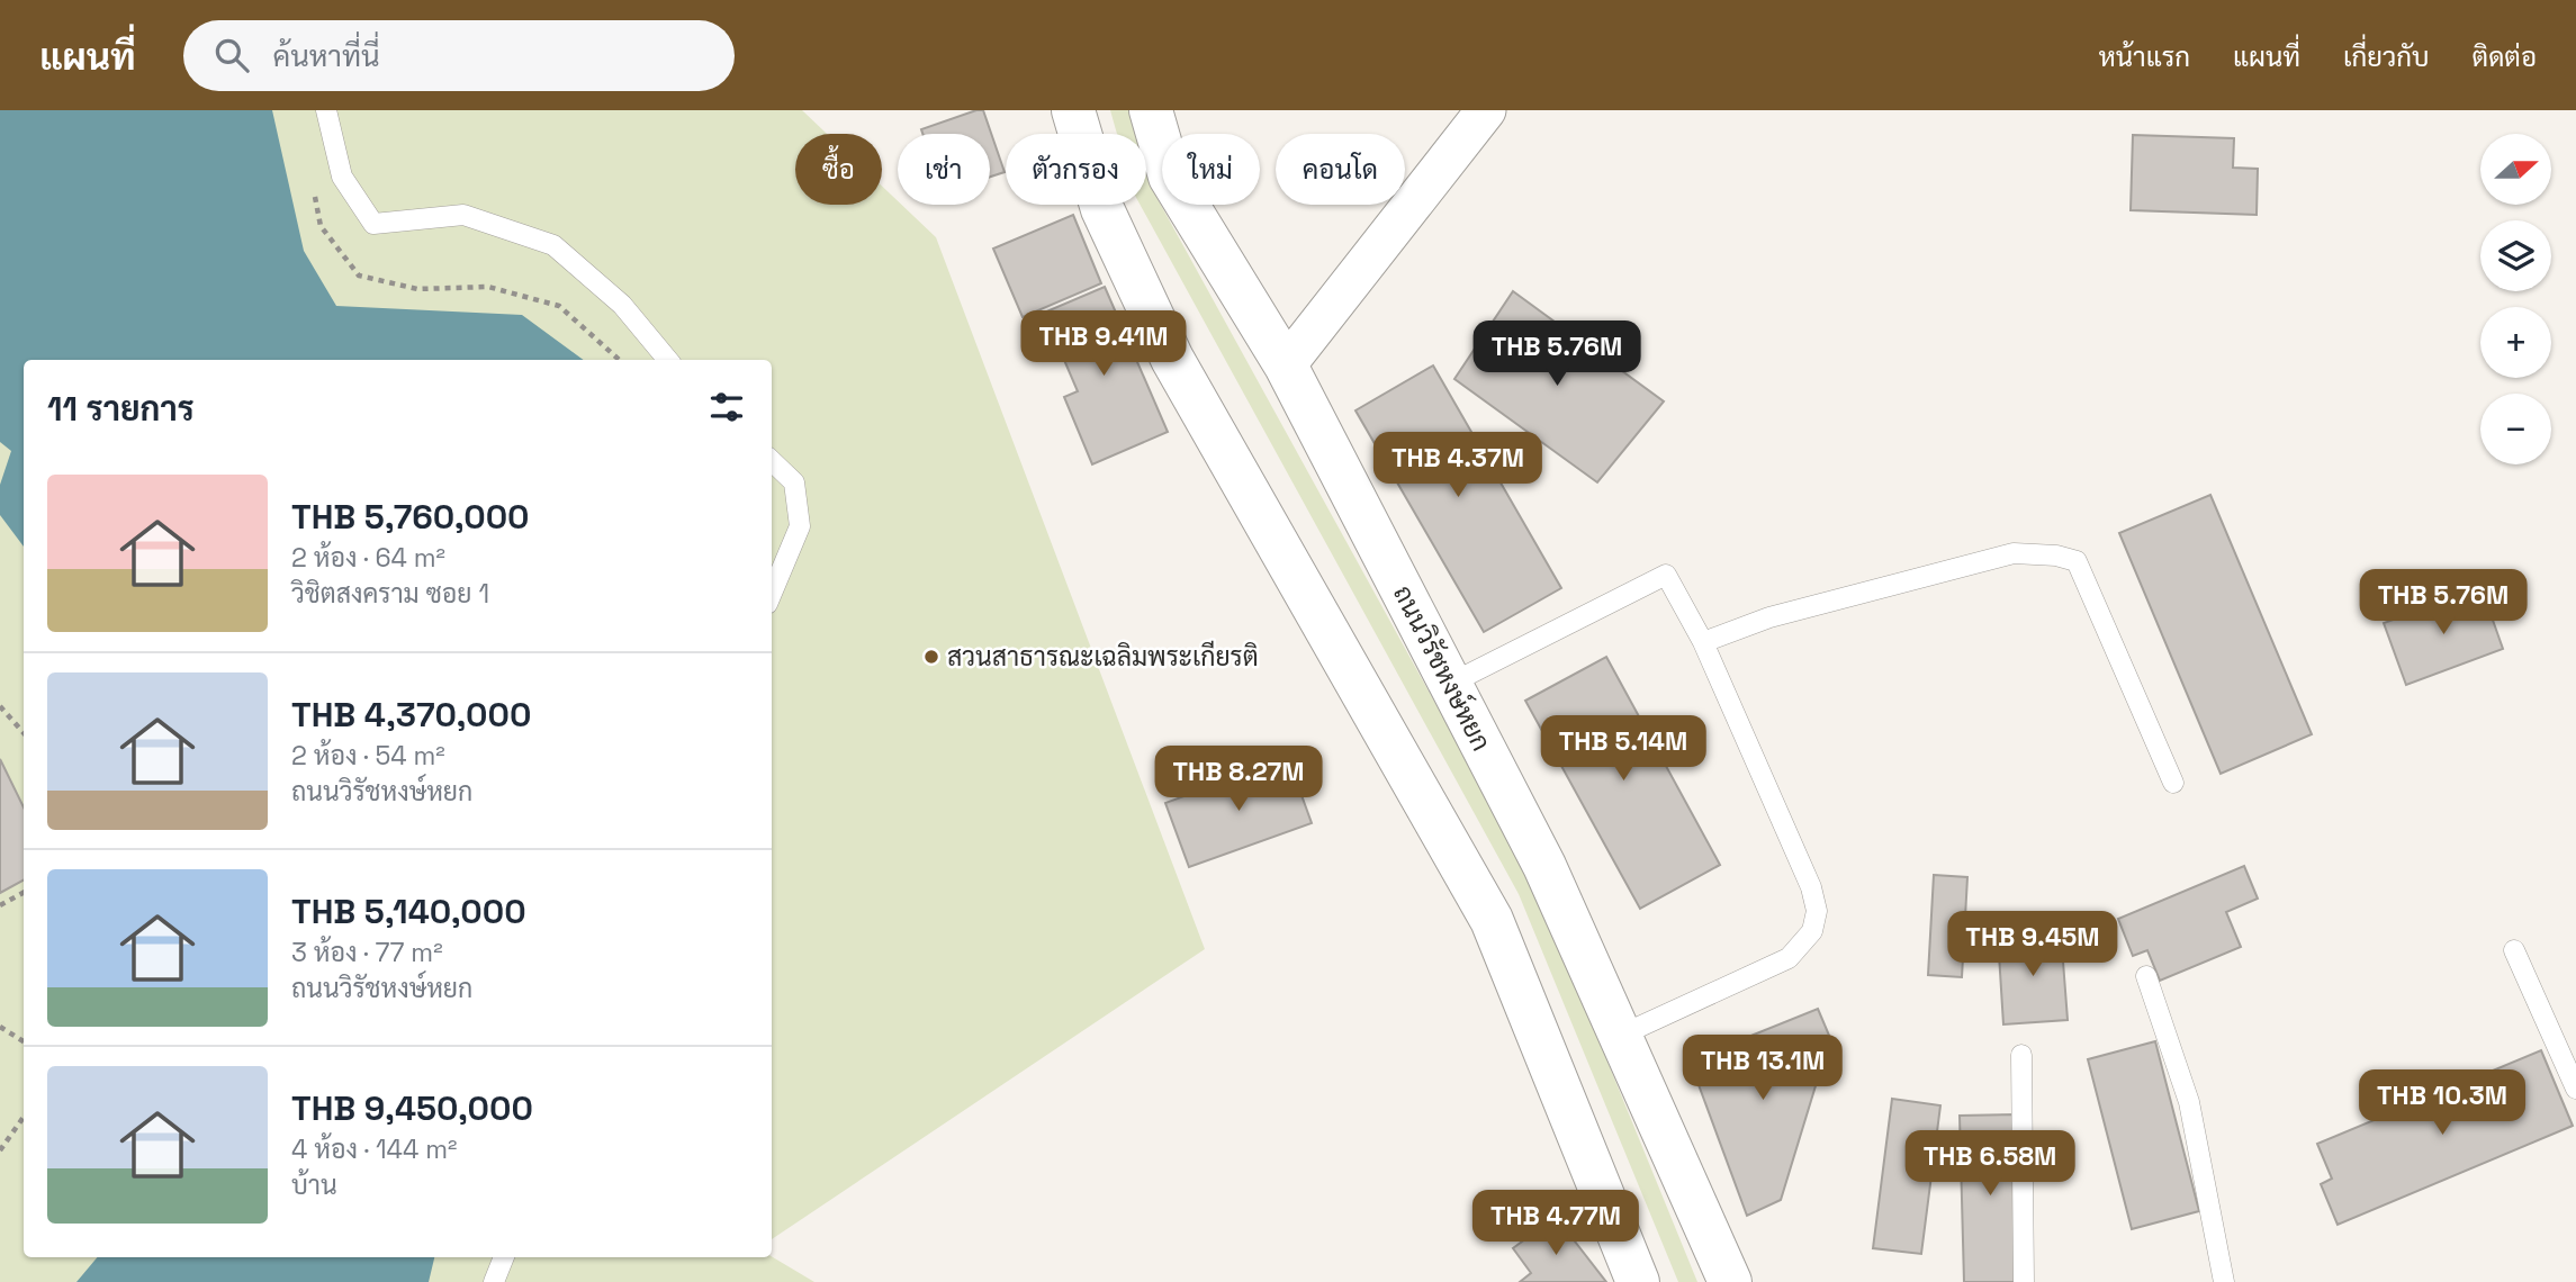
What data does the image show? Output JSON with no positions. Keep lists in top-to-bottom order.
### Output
{
  "streets": {
    "main road": ["ถนนวิรัชหงษ์หยก"]
  },
  "places": ["สวนสาธารณะเฉลิมพระเกียรติ"],
  "north": "right",
  "page": {
    "header": "แผนที่",
    "search": "ค้นหาที่นี่",
    "nav": [
      "หน้าแรก",
      "แผนที่",
      "เกี่ยวกับ",
      "ติดต่อ"
    ],
    "map_buttons": ["+", "−"],
    "chip": [
      "ซื้อ",
      "เช่า",
      "ตัวกรอง",
      "ใหม่",
      "คอนโด"
    ],
    "price": [
      "THB 9.41M",
      "THB 5.76M",
      "THB 4.37M",
      "THB 5.76M",
      "THB 5.14M",
      "THB 8.27M",
      "THB 9.45M",
      "THB 13.1M",
      "THB 10.3M",
      "THB 6.58M",
      "THB 4.77M"
    ],
    "heading": "11 รายการ",
    "list": [
      {
        "name": "THB 5,760,000",
        "note": "2 ห้อง · 64 m² · วิชิตสงคราม ซอย 1"
      },
      {
        "name": "THB 4,370,000",
        "note": "2 ห้อง · 54 m² · ถนนวิรัชหงษ์หยก"
      },
      {
        "name": "THB 5,140,000",
        "note": "3 ห้อง · 77 m² · ถนนวิรัชหงษ์หยก"
      },
      {
        "name": "THB 9,450,000",
        "note": "4 ห้อง · 144 m² · บ้าน"
      }
    ]
  }
}
